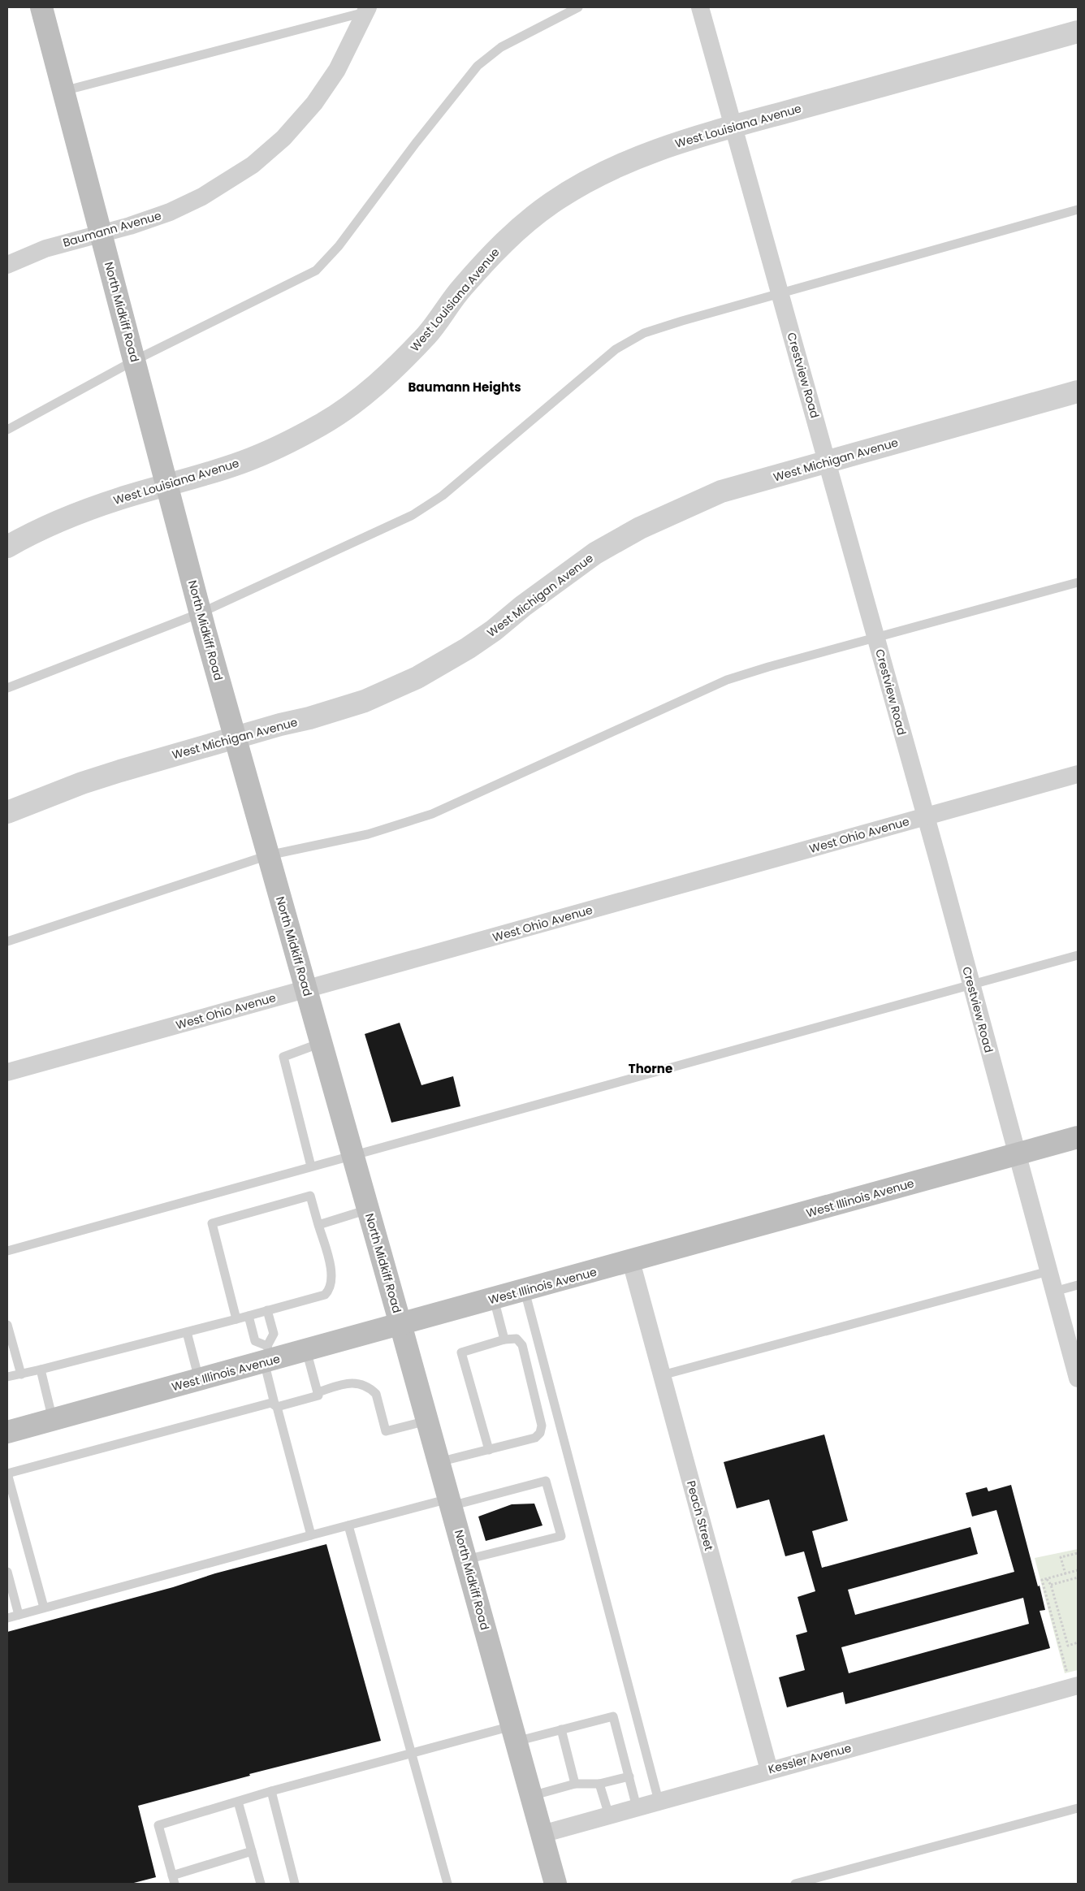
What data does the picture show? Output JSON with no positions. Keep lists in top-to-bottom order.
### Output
{
  "streets": {
    "main road": ["North Midkiff Road", "West Illinois Avenue"],
    "street": [
      "West Louisiana Avenue",
      "Baumann Avenue",
      "Crestview Road",
      "West Michigan Avenue",
      "West Ohio Avenue",
      "Peach Street",
      "Kessler Avenue"
    ]
  },
  "crossings": [
    ["West Louisiana Avenue", "North Midkiff Road"],
    ["West Louisiana Avenue", "Crestview Road"],
    ["Baumann Avenue", "North Midkiff Road"],
    ["North Midkiff Road", "West Michigan Avenue"],
    ["North Midkiff Road", "West Ohio Avenue"],
    ["North Midkiff Road", "West Illinois Avenue"],
    ["North Midkiff Road", "Kessler Avenue"],
    ["Crestview Road", "West Michigan Avenue"],
    ["Crestview Road", "West Ohio Avenue"],
    ["Crestview Road", "West Illinois Avenue"],
    ["West Illinois Avenue", "Peach Street"],
    ["Peach Street", "Kessler Avenue"]
  ],
  "districts": ["Baumann Heights", "Thorne"]
}
